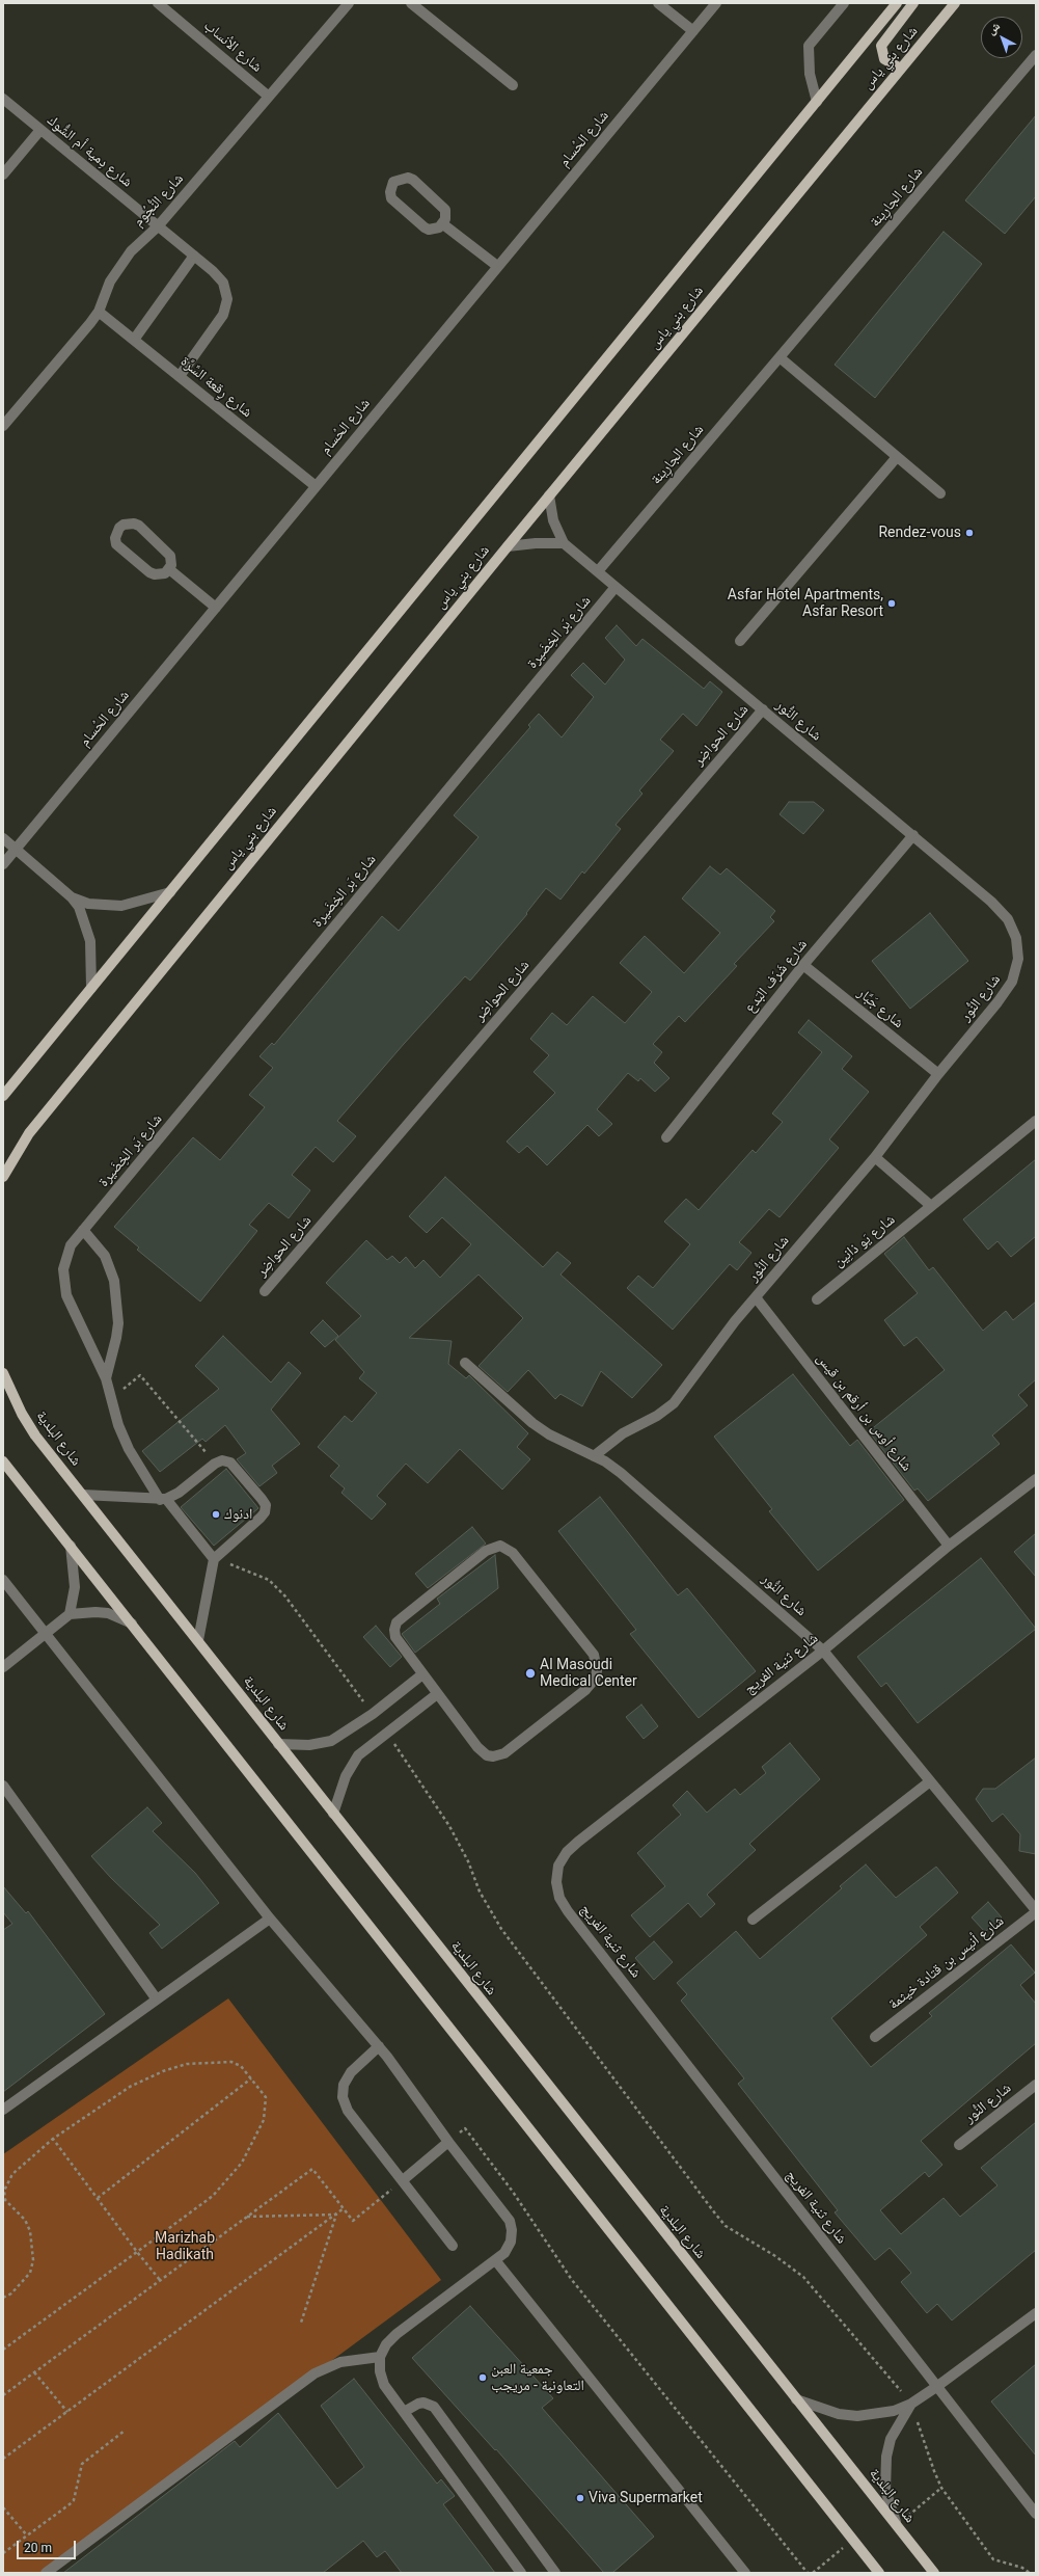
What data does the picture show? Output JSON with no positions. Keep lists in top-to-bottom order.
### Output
{
  "streets": {
    "main road": ["شارع بني ياس", "شارع البلدية"],
    "street": [
      "شارع الأنساب",
      "شارع الحُسام",
      "شارع دِمية أم الشُّوك",
      "شارع الجارِينة",
      "شارع النُّجُوم",
      "شارع رِقعة السِّرَّة",
      "شارع بَر الخِضَيرة",
      "شارع النُّور",
      "شارع الحواضِر",
      "شارع شَرَف البَدع",
      "شارع جَبَّار",
      "شارع يَو ذانِين",
      "شارع أوس بن أرقم بن قيس",
      "شارع ثنية الفريج",
      "شارع أنيس بن قتادة خيثمة"
    ]
  },
  "crossings": [
    ["شارع الأنساب", "شارع النُّجُوم"],
    ["شارع بني ياس", "شارع النُّور"],
    ["شارع الحُسام", "شارع رِقعة السِّرَّة"],
    ["شارع دِمية أم الشُّوك", "شارع النُّجُوم"],
    ["شارع دِمية أم الشُّوك", "شارع رِقعة السِّرَّة"],
    ["شارع الجارِينة", "شارع النُّور"],
    ["شارع النُّجُوم", "شارع رِقعة السِّرَّة"],
    ["شارع بَر الخِضَيرة", "شارع النُّور"],
    ["شارع النُّور", "شارع الحواضِر"],
    ["شارع النُّور", "شارع شَرَف البَدع"],
    ["شارع النُّور", "شارع جَبَّار"],
    ["شارع النُّور", "شارع أوس بن أرقم بن قيس"],
    ["شارع النُّور", "شارع ثنية الفريج"],
    ["شارع النُّور", "شارع أنيس بن قتادة خيثمة"],
    ["شارع شَرَف البَدع", "شارع جَبَّار"],
    ["شارع أوس بن أرقم بن قيس", "شارع ثنية الفريج"]
  ],
  "parks": ["Marizhab Hadikath"],
  "places": [
    "Rendez-vous",
    "Asfar Hotel Apartments, Asfar Resort",
    "ادنوك",
    "Al Masoudi Medical Center",
    "جمعية العبن التعاونبة - مريجب",
    "Viva Supermarket"
  ],
  "scale_bar": "20 m",
  "north": "top left"
}
